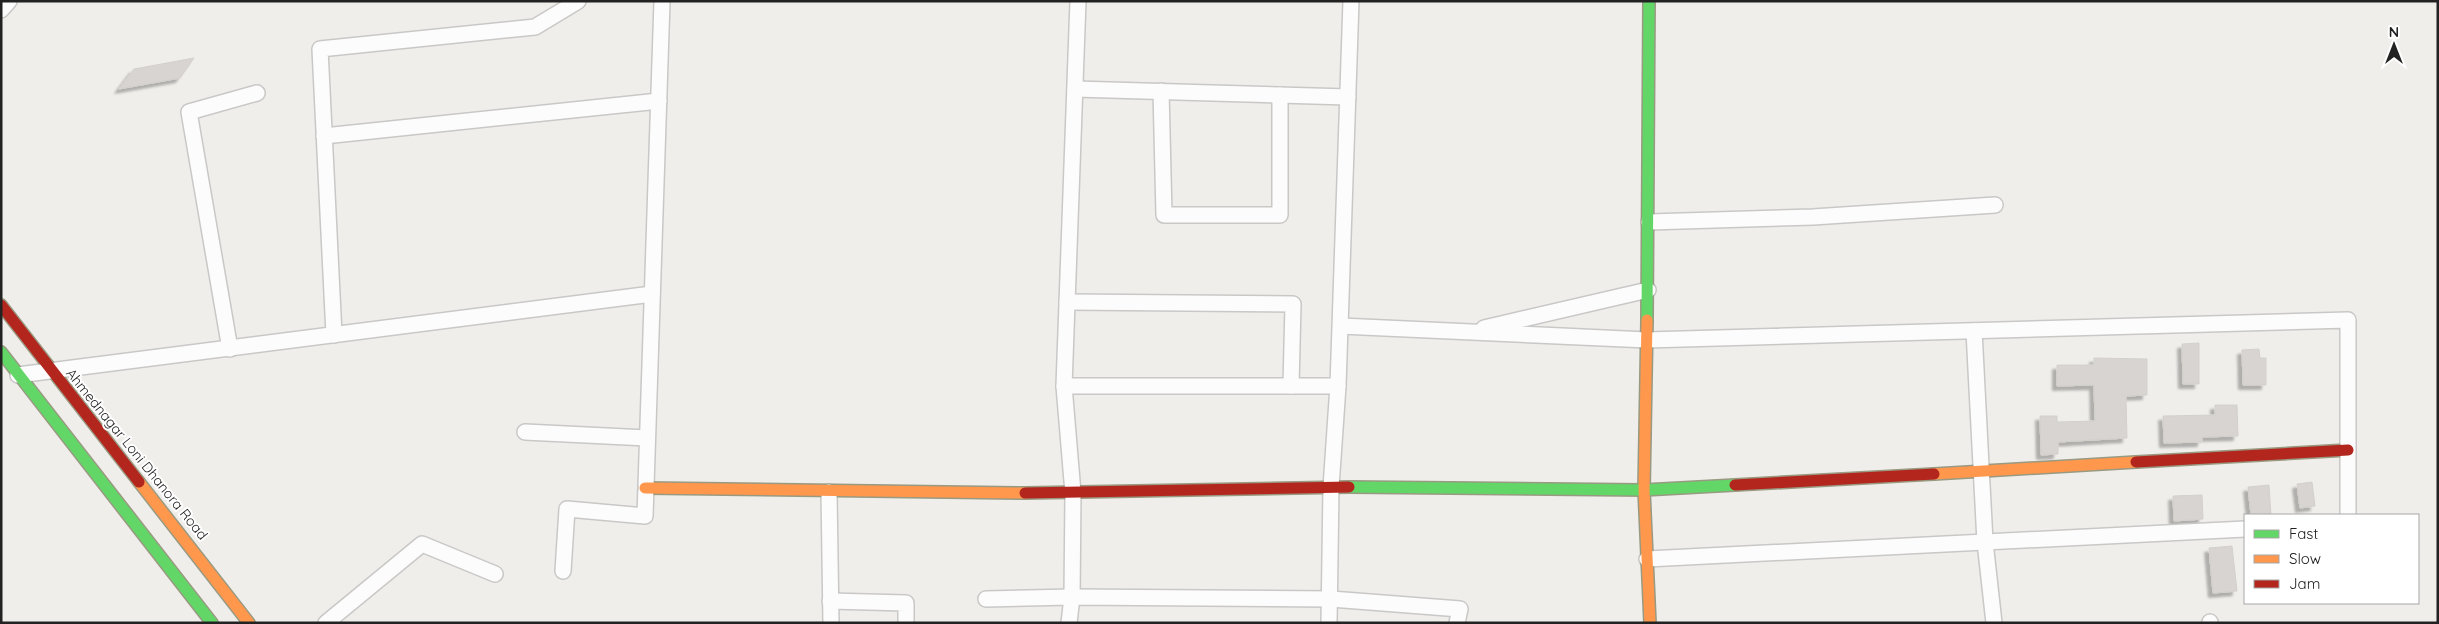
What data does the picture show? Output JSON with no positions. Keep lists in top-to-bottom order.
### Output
{
  "streets": {
    "street": ["Ahmednagar Loni Dhanora Road"]
  },
  "legend": ["Fast", "Slow", "Jam"],
  "north": "top"
}
